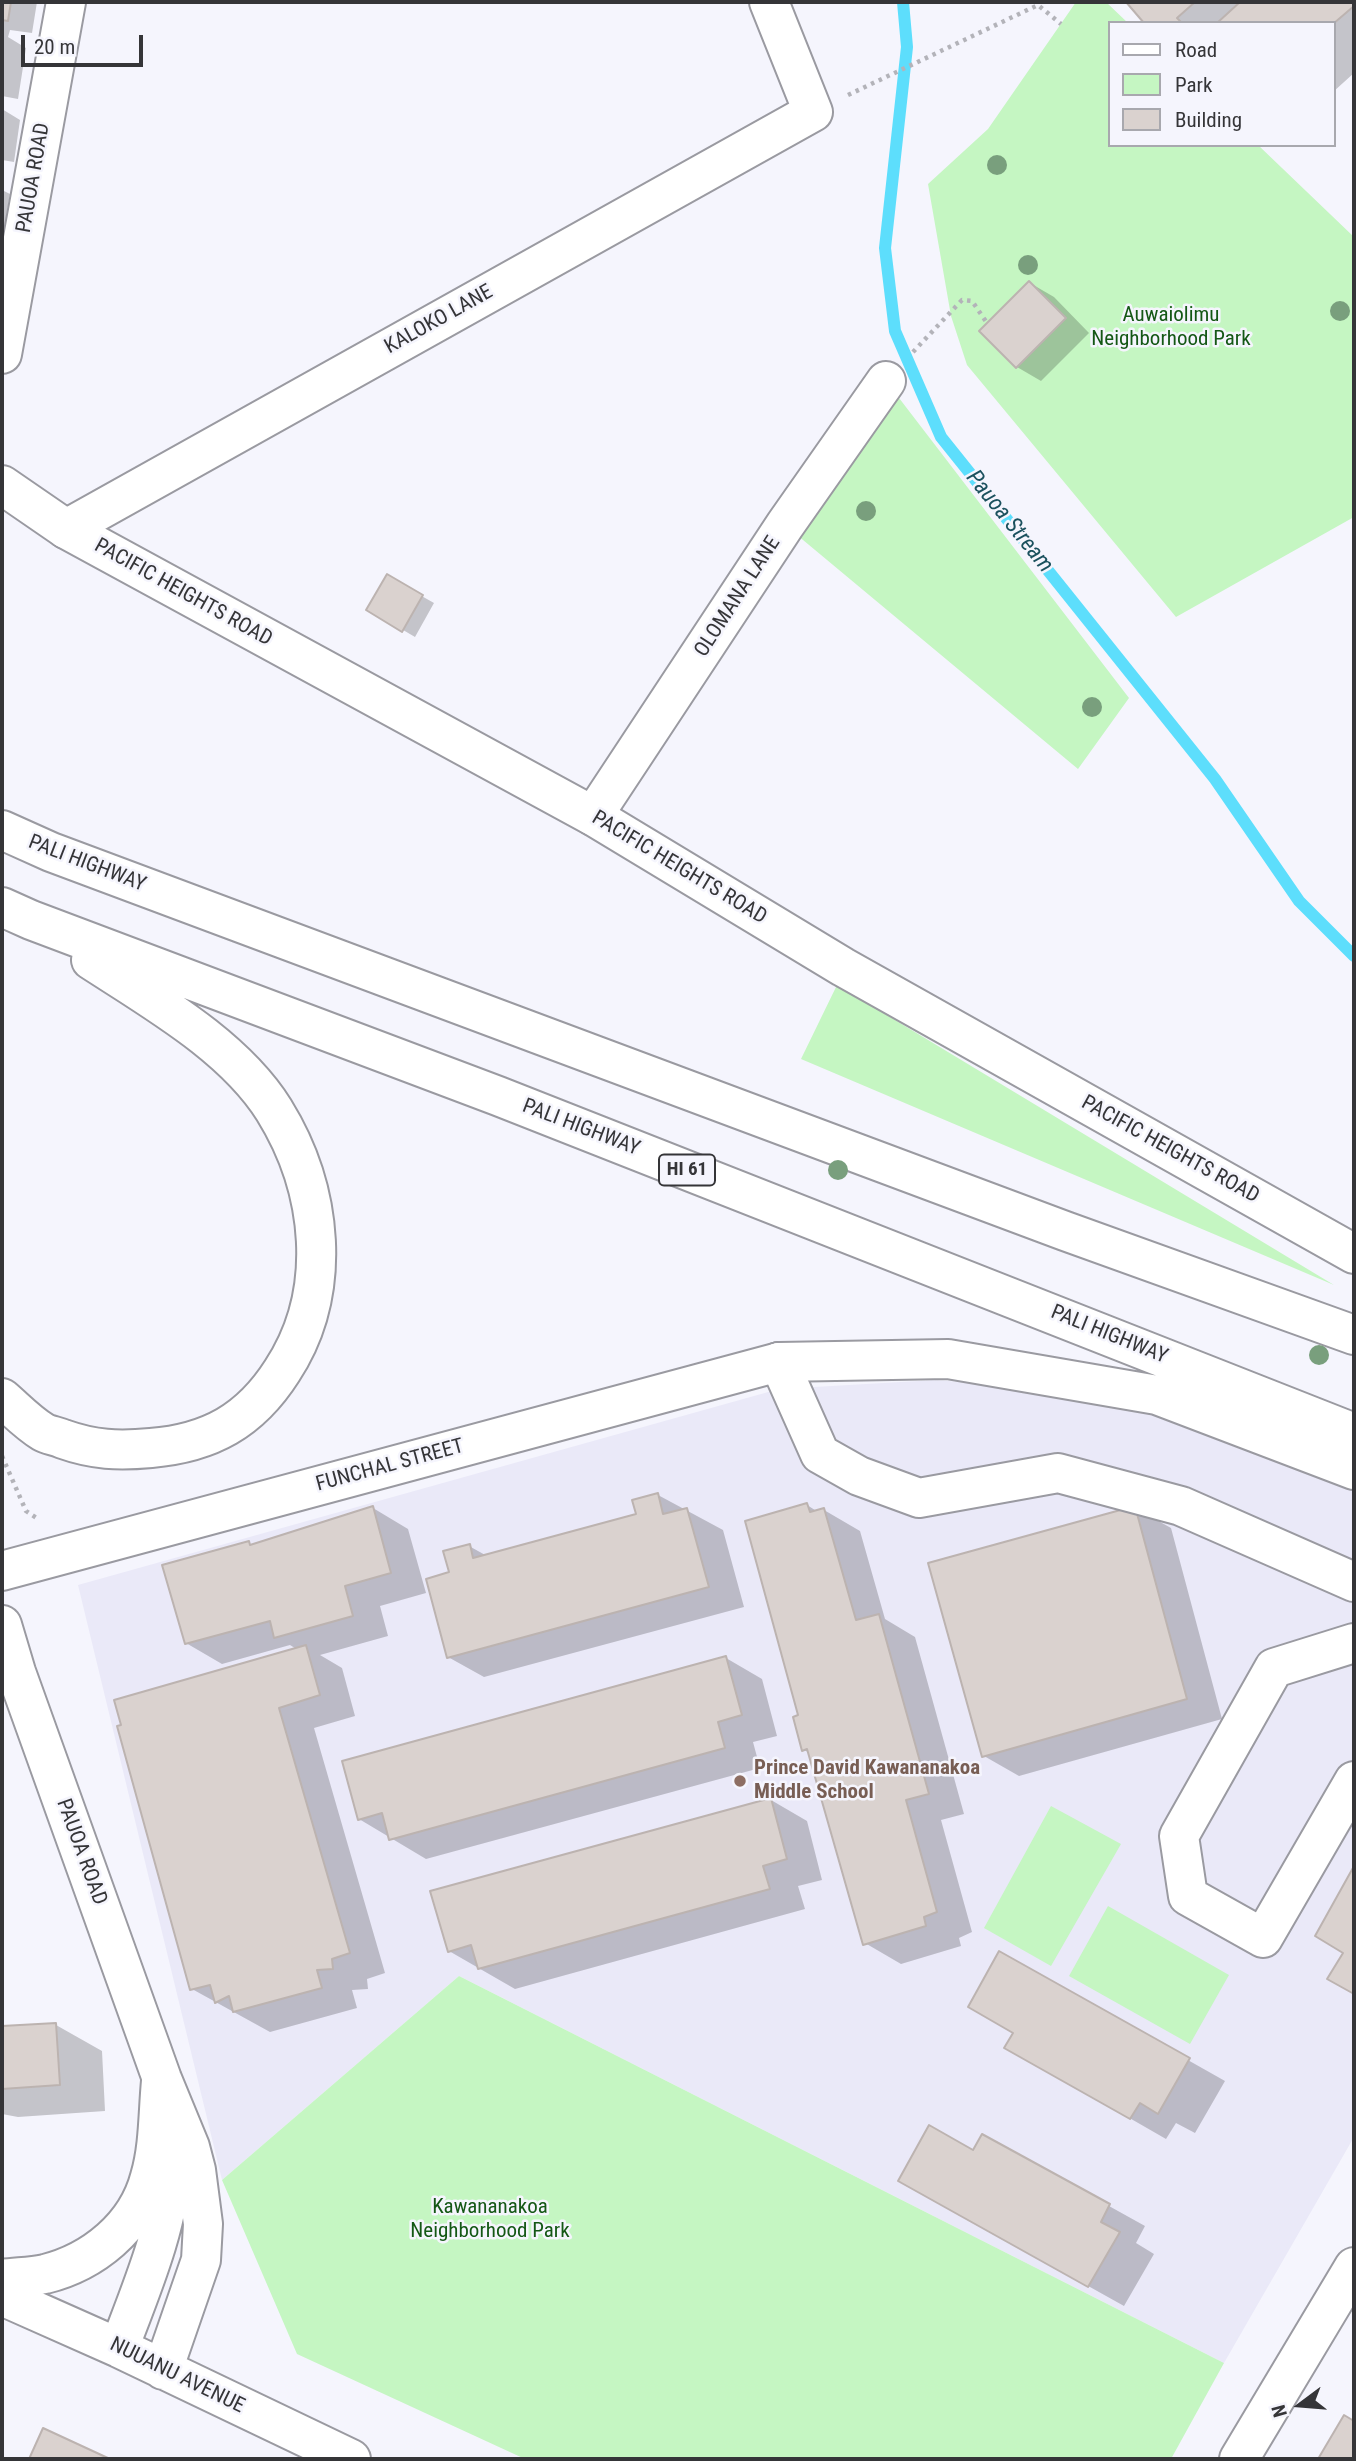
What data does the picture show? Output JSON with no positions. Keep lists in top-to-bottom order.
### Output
{
  "streets": {
    "main road": [
      "PAUOA ROAD",
      "KALOKO LANE",
      "PACIFIC HEIGHTS ROAD",
      "OLOMANA LANE",
      "PALI HIGHWAY",
      "HI 61",
      "FUNCHAL STREET",
      "NUUANU AVENUE"
    ]
  },
  "crossings": [
    ["KALOKO LANE", "PACIFIC HEIGHTS ROAD"],
    ["PACIFIC HEIGHTS ROAD", "OLOMANA LANE"]
  ],
  "water": ["Pauoa Stream"],
  "parks": ["Auwaiolimu Neighborhood Park", "Kawananakoa Neighborhood Park"],
  "places": ["Prince David Kawananakoa Middle School"],
  "legend": ["Road", "Park", "Building"],
  "scale_bar": "20 m",
  "north": "left"
}
